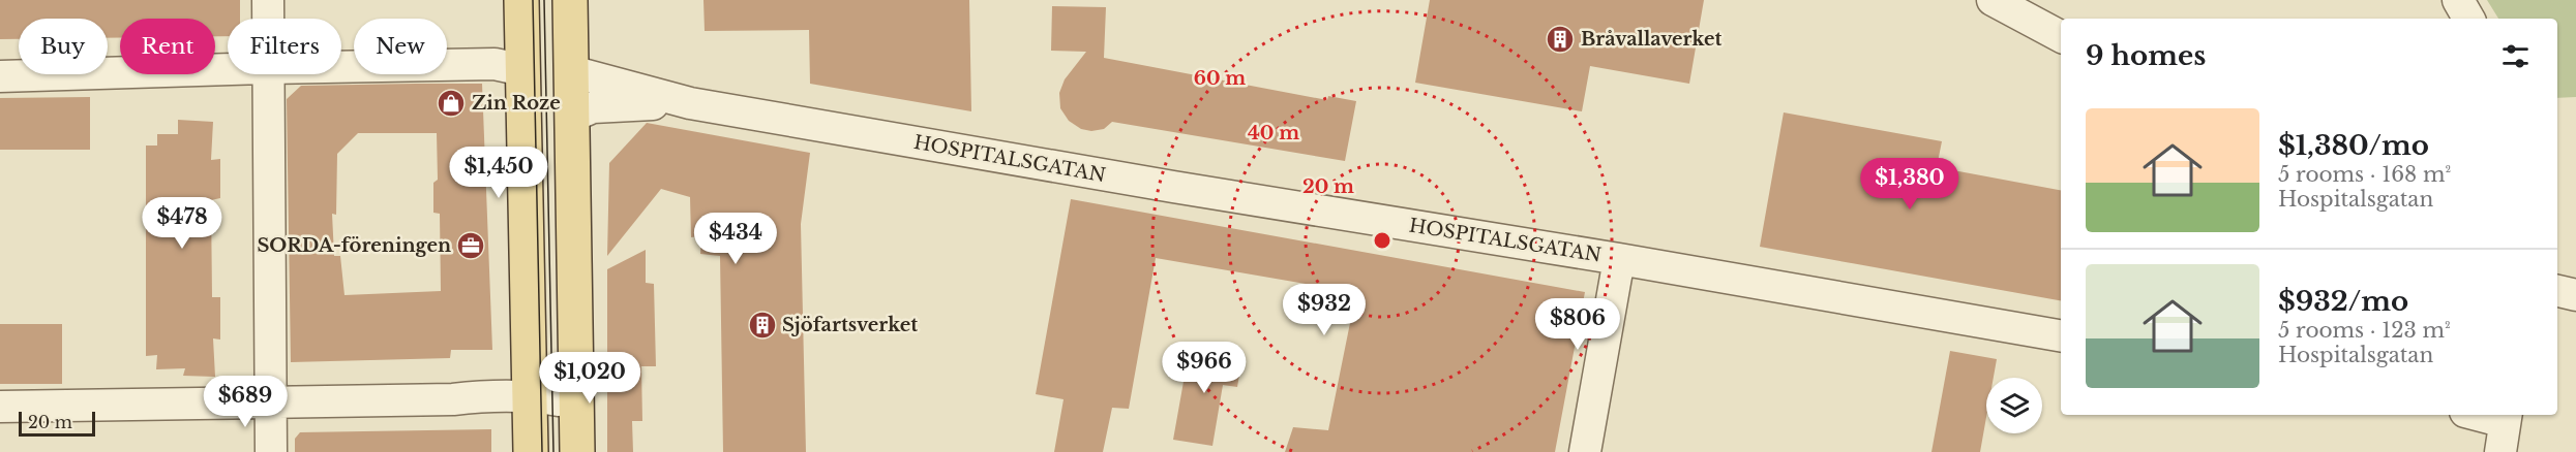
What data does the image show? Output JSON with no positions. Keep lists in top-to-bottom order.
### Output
{
  "streets": {
    "street": ["HOSPITALSGATAN"]
  },
  "places": {
    "building": ["Bråvallaverket", "Sjöfartsverket"],
    "shop": ["Zin Roze"],
    "office": ["SORDA-föreningen"]
  },
  "scale_bar": "20 m",
  "page": {
    "chip": [
      "Buy",
      "Rent",
      "Filters",
      "New"
    ],
    "heading": "9 homes",
    "list": [
      {
        "name": "$1,380/mo",
        "note": "5 rooms · 168 m² · Hospitalsgatan"
      },
      {
        "name": "$932/mo",
        "note": "5 rooms · 123 m² · Hospitalsgatan"
      }
    ],
    "price": [
      "$1,450",
      "$1,380",
      "$478",
      "$434",
      "$932",
      "$806",
      "$966",
      "$1,020",
      "$689"
    ],
    "scale": "20 m"
  },
  "rings": ["60 m", "40 m", "20 m"]
}
